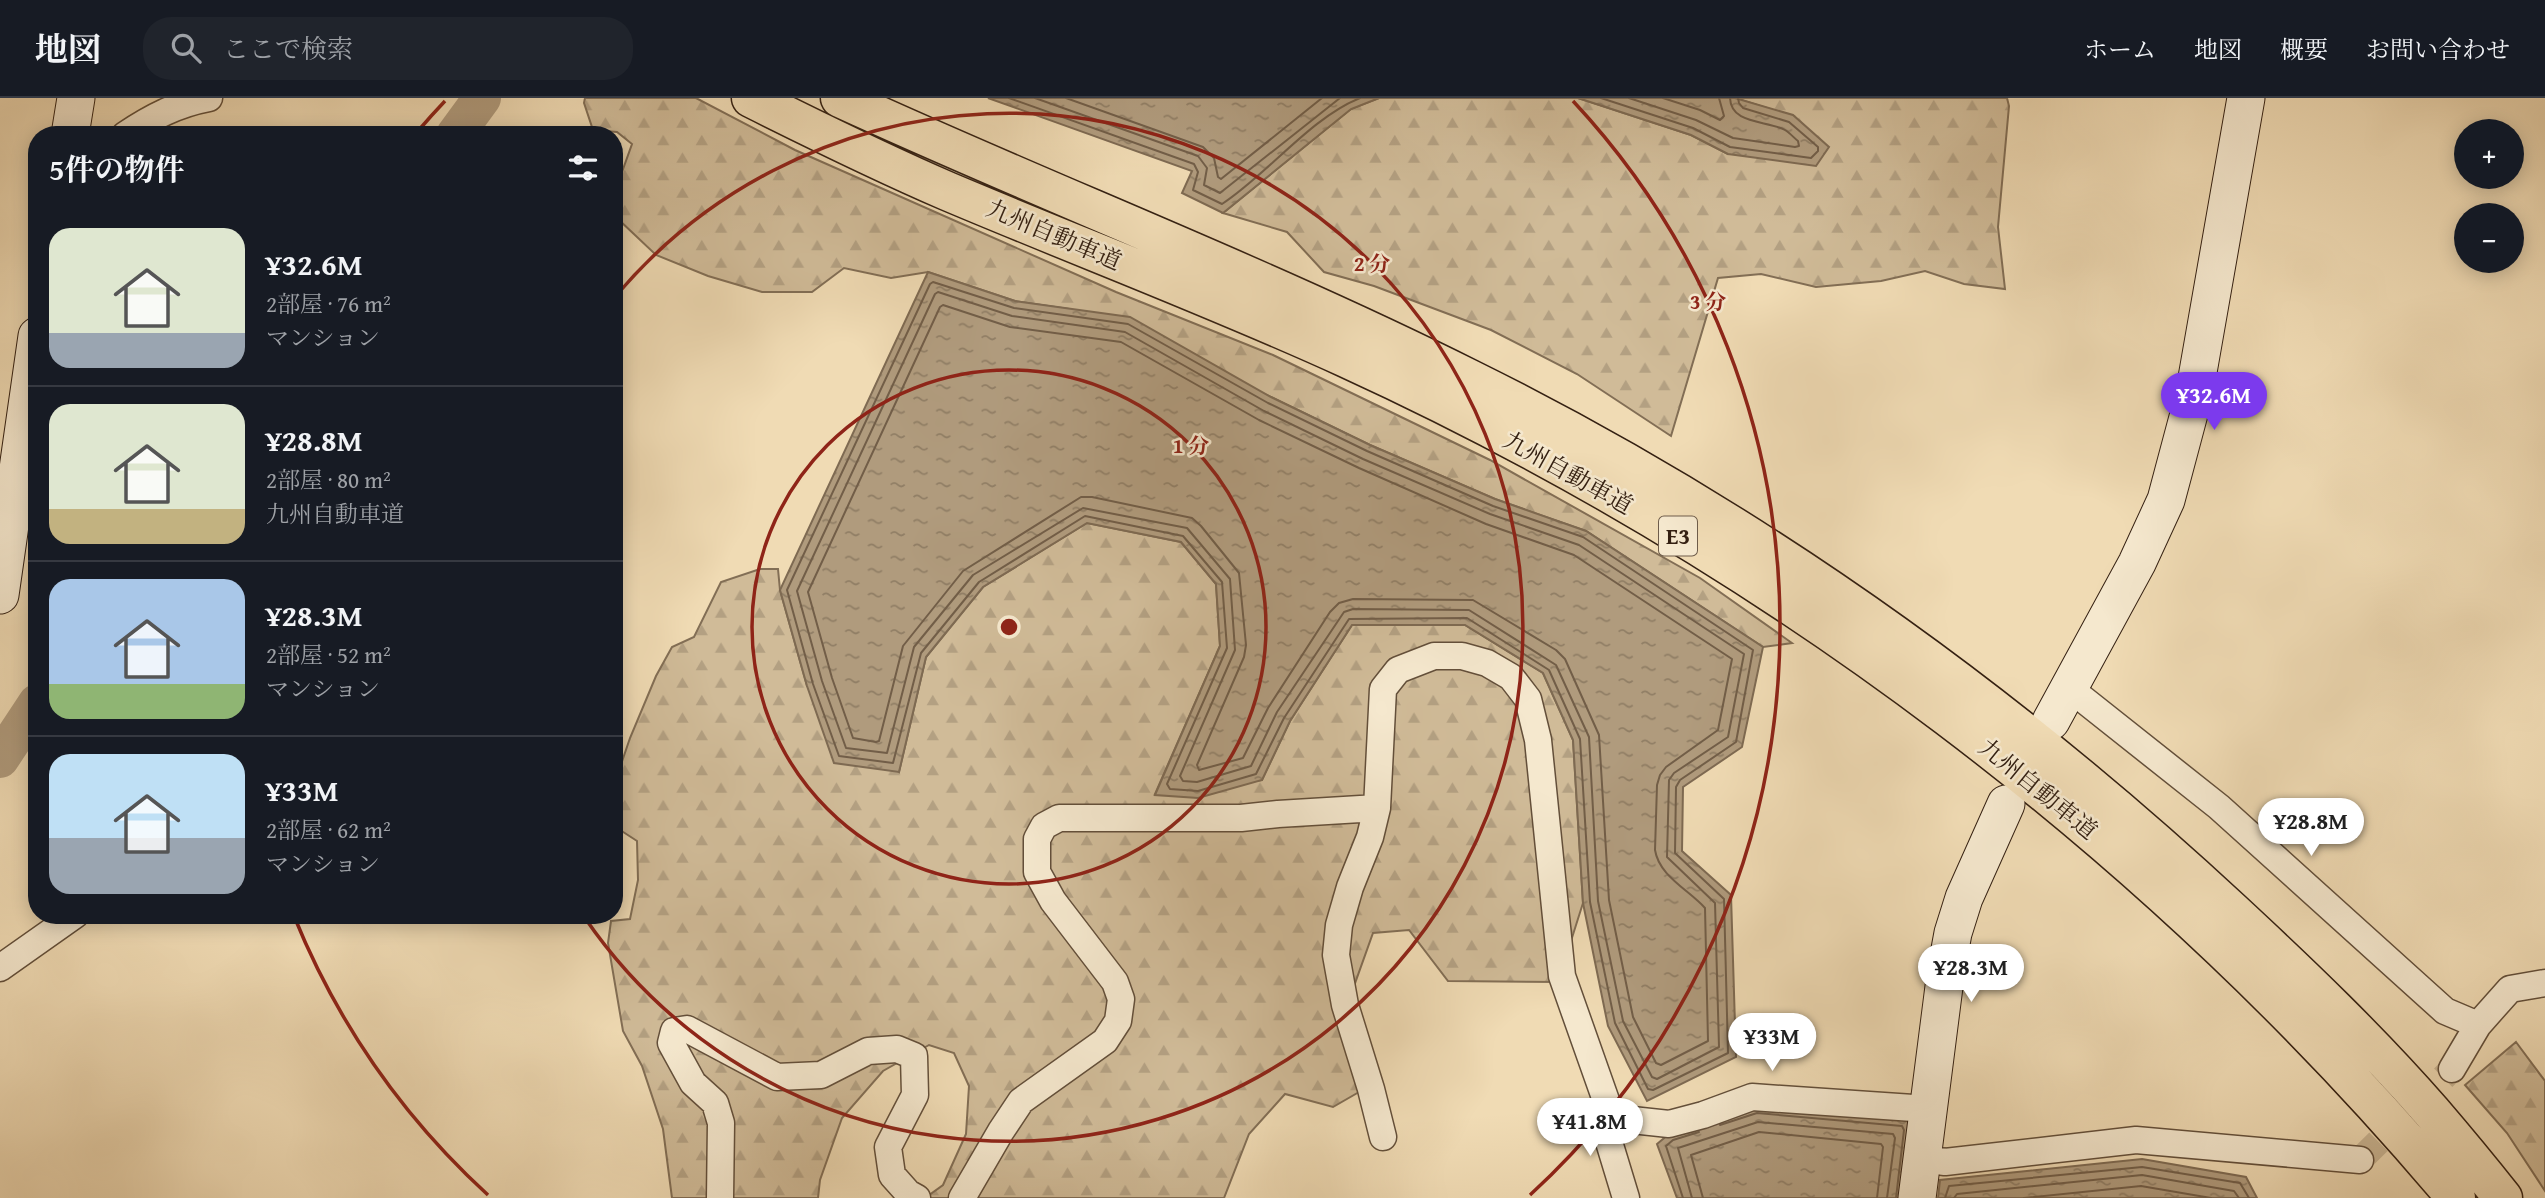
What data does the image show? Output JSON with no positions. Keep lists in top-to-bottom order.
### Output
{
  "streets": {
    "highway": ["九州自動車道", "E3"]
  },
  "page": {
    "header": "地図",
    "search": "ここで検索",
    "nav": [
      "ホーム",
      "地図",
      "概要",
      "お問い合わせ"
    ],
    "map_buttons": ["+", "−"],
    "heading": "5件の物件",
    "list": [
      {
        "name": "¥32.6M",
        "note": "2部屋 · 76 m² · マンション"
      },
      {
        "name": "¥28.8M",
        "note": "2部屋 · 80 m² · 九州自動車道"
      },
      {
        "name": "¥28.3M",
        "note": "2部屋 · 52 m² · マンション"
      },
      {
        "name": "¥33M",
        "note": "2部屋 · 62 m² · マンション"
      }
    ],
    "price": [
      "¥32.6M",
      "¥28.8M",
      "¥28.3M",
      "¥33M",
      "¥41.8M"
    ]
  },
  "rings": ["2 分", "3 分", "1 分"]
}
